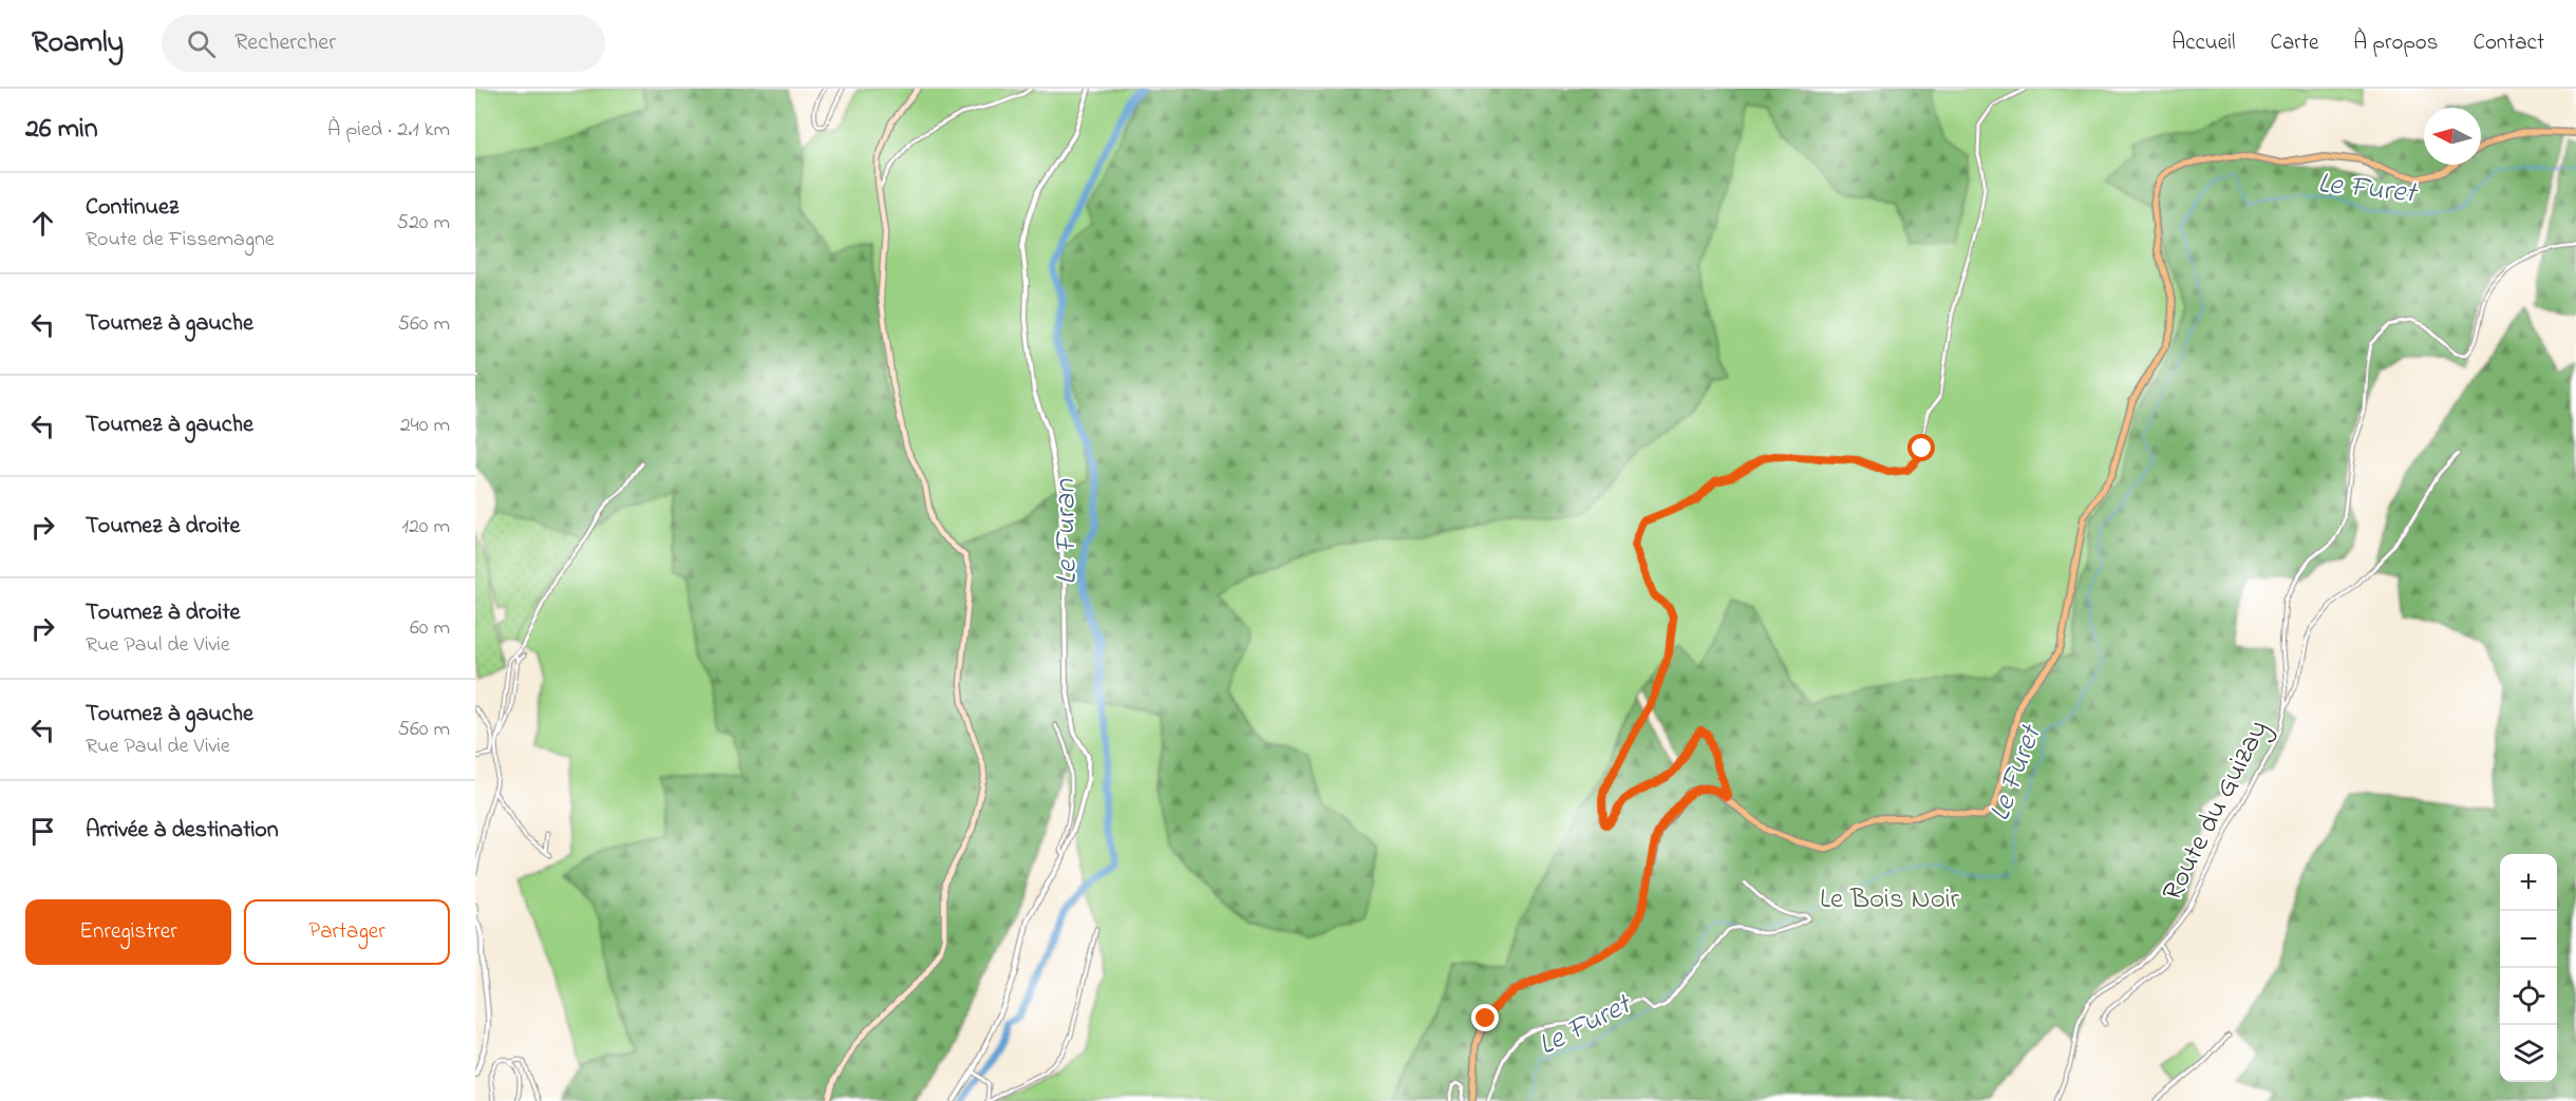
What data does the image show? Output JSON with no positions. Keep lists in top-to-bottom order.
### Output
{
  "streets": {
    "street": ["Route du Guizay"]
  },
  "water": ["Le Furet", "Le Furan"],
  "parks": ["Le Bois Noir"],
  "north": "left",
  "page": {
    "header": "Roamly",
    "search": "Rechercher",
    "nav": [
      "Accueil",
      "Carte",
      "À propos",
      "Contact"
    ],
    "heading": ["26 min", "À pied · 2.1 km"],
    "list": [
      ["Continuez", "Route de Fissemagne", "520 m"],
      ["Tournez à gauche", "560 m"],
      ["Tournez à gauche", "240 m"],
      ["Tournez à droite", "120 m"],
      ["Tournez à droite", "Rue Paul de Vivie", "60 m"],
      ["Tournez à gauche", "Rue Paul de Vivie", "560 m"],
      "Arrivée à destination"
    ],
    "map_buttons": ["+", "−"],
    "buttons": ["Enregistrer", "Partager"]
  }
}
